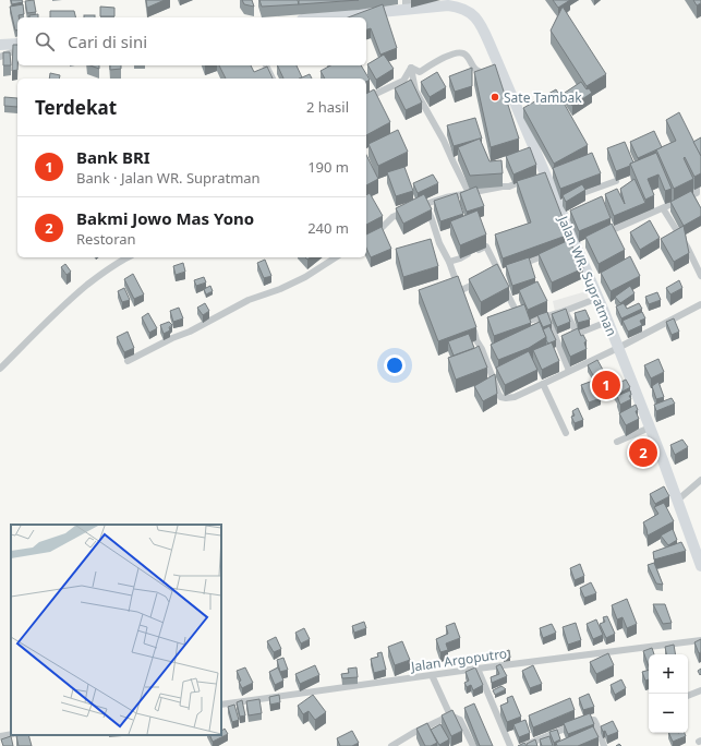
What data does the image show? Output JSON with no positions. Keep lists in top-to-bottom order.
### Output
{
  "streets": {
    "main road": ["Jalan WR. Supratman"],
    "street": ["Jalan Argoputro"]
  },
  "places": ["Sate Tambak"],
  "page": {
    "search": "Cari di sini",
    "heading": ["Terdekat", "2 hasil"],
    "list": [
      {
        "mark": "1",
        "name": "Bank BRI",
        "note": "Bank · Jalan WR. Supratman",
        "value": "190 m"
      },
      {
        "mark": "2",
        "name": "Bakmi Jowo Mas Yono",
        "note": "Restoran",
        "value": "240 m"
      }
    ],
    "pins": ["1", "2"],
    "map_buttons": ["+", "−"]
  }
}
